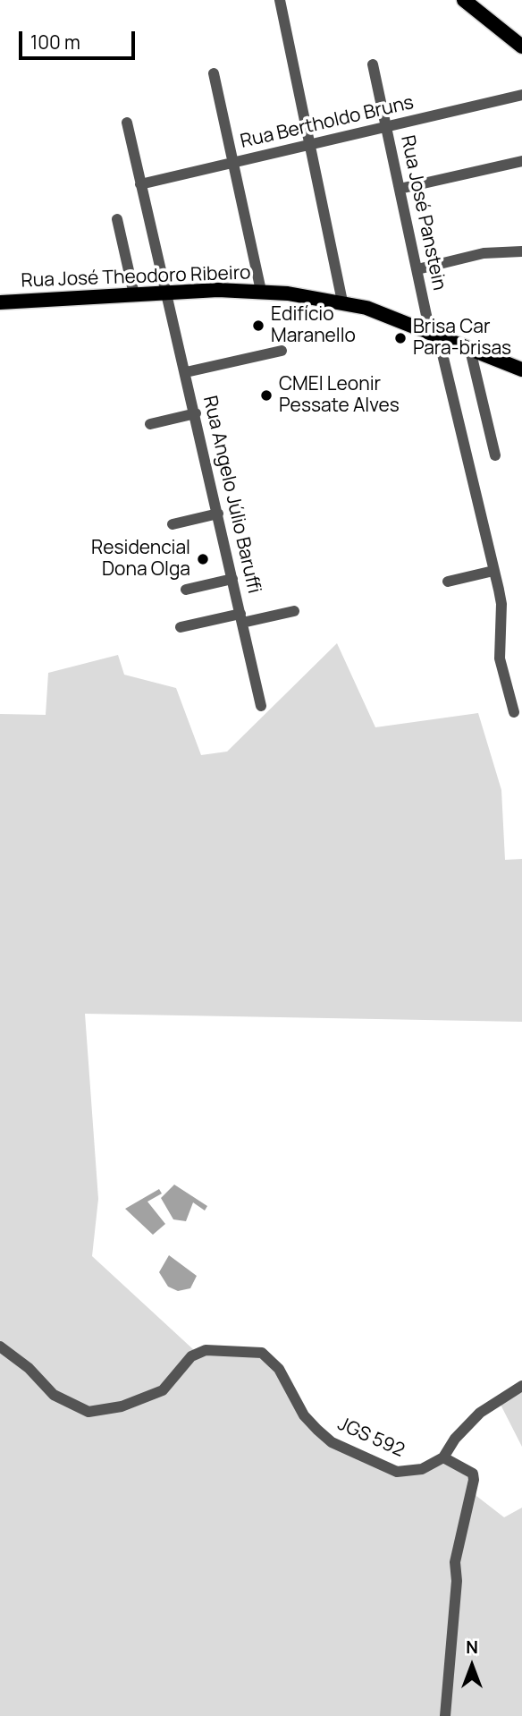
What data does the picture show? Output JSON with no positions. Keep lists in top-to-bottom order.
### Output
{
  "streets": {
    "main road": ["Rua José Theodoro Ribeiro"],
    "street": [
      "Rua Bertholdo Bruns",
      "Rua José Panstein",
      "Rua Angelo Júlio Baruffi",
      "JGS 592"
    ]
  },
  "crossings": [
    ["Rua Bertholdo Bruns", "Rua José Panstein"],
    ["Rua Bertholdo Bruns", "Rua Angelo Júlio Baruffi"],
    ["Rua José Panstein", "Rua José Theodoro Ribeiro"],
    ["Rua José Theodoro Ribeiro", "Rua Angelo Júlio Baruffi"]
  ],
  "places": [
    "Edifício Maranello",
    "Brisa Car Para-brisas",
    "CMEI Leonir Pessate Alves",
    "Residencial Dona Olga"
  ],
  "scale_bar": "100 m",
  "north": "top"
}
